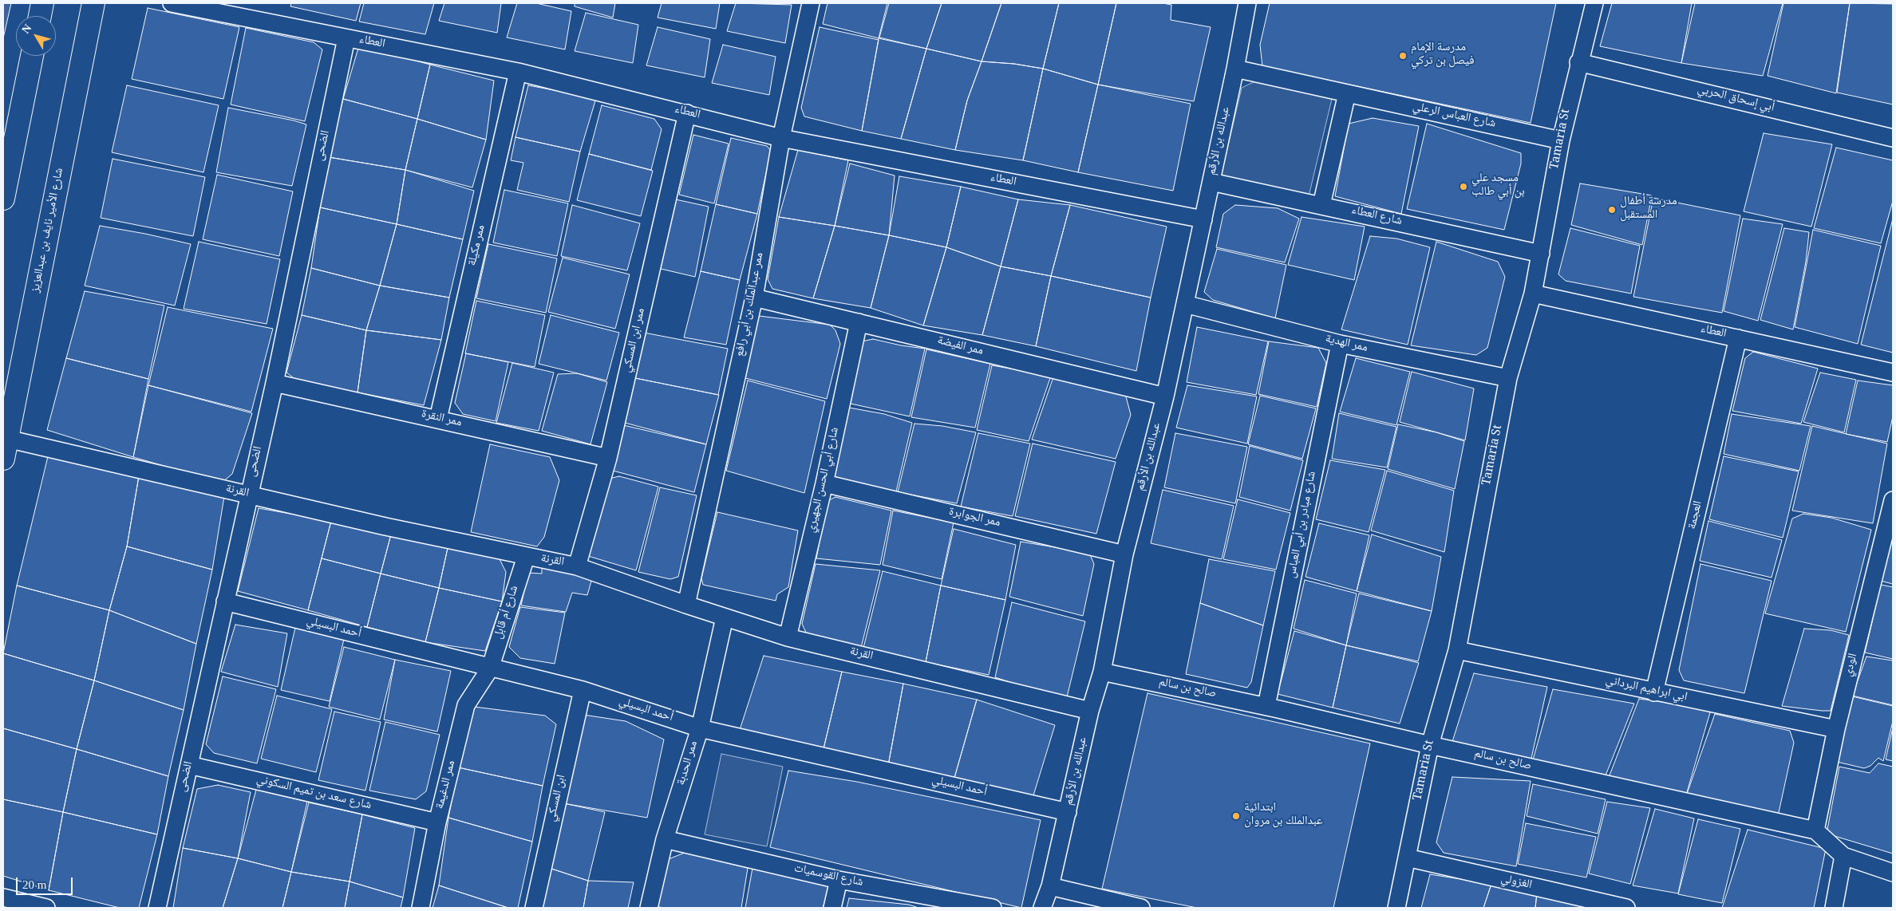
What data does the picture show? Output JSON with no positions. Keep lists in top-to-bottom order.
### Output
{
  "streets": {
    "street": [
      "العطاء",
      "أبي إسحاق الحربي",
      "شارع العباس الرعلي",
      "Tamaria St",
      "عبدالله بن الأرقم",
      "الضحى",
      "شارع العطاء",
      "شارع الأمير نايف بن عبدالعزيز",
      "ممر مكيلة",
      "ممر عبدالملك بن أبي رافع",
      "ممر ابن المسكي",
      "ممر الهدية",
      "ممر الفيضة",
      "ممر النقرة",
      "شارع أبي الحسن الجهيري",
      "القرنة",
      "العجمة",
      "ممر الجوابرة",
      "شارع مبادر بن أبي العباس",
      "شارع أم قابل",
      "أحمد البسيلي",
      "الودي",
      "صالح بن سالم",
      "ابي ابراهيم البرداني",
      "ممر الحدبة",
      "ممر الدغيمة",
      "شارع سعد بن تميم السكوني",
      "ابن المسكي",
      "شارع القوسميات",
      "الغزولي"
    ]
  },
  "crossings": [
    ["العطاء", "Tamaria St"],
    ["العطاء", "عبدالله بن الأرقم"],
    ["العطاء", "الضحى"],
    ["العطاء", "ممر مكيلة"],
    ["العطاء", "ممر عبدالملك بن أبي رافع"],
    ["العطاء", "ممر ابن المسكي"],
    ["العطاء", "العجمة"],
    ["أبي إسحاق الحربي", "Tamaria St"],
    ["شارع العباس الرعلي", "Tamaria St"],
    ["شارع العباس الرعلي", "عبدالله بن الأرقم"],
    ["Tamaria St", "شارع العطاء"],
    ["Tamaria St", "ممر الهدية"],
    ["Tamaria St", "صالح بن سالم"],
    ["Tamaria St", "ابي ابراهيم البرداني"],
    ["Tamaria St", "الغزولي"],
    ["عبدالله بن الأرقم", "شارع العطاء"],
    ["عبدالله بن الأرقم", "ممر الهدية"],
    ["عبدالله بن الأرقم", "ممر الفيضة"],
    ["عبدالله بن الأرقم", "القرنة"],
    ["عبدالله بن الأرقم", "ممر الجوابرة"],
    ["عبدالله بن الأرقم", "أحمد البسيلي"],
    ["عبدالله بن الأرقم", "صالح بن سالم"],
    ["الضحى", "ممر النقرة"],
    ["الضحى", "القرنة"],
    ["الضحى", "أحمد البسيلي"],
    ["الضحى", "شارع سعد بن تميم السكوني"],
    ["شارع الأمير نايف بن عبدالعزيز", "القرنة"],
    ["ممر مكيلة", "ممر النقرة"],
    ["ممر عبدالملك بن أبي رافع", "ممر الفيضة"],
    ["ممر عبدالملك بن أبي رافع", "القرنة"],
    ["ممر ابن المسكي", "ممر النقرة"],
    ["ممر ابن المسكي", "القرنة"],
    ["ممر الهدية", "شارع مبادر بن أبي العباس"],
    ["ممر الفيضة", "شارع أبي الحسن الجهيري"],
    ["شارع أبي الحسن الجهيري", "القرنة"],
    ["شارع أبي الحسن الجهيري", "ممر الجوابرة"],
    ["القرنة", "شارع أم قابل"],
    ["القرنة", "ممر الحدبة"],
    ["العجمة", "ابي ابراهيم البرداني"],
    ["شارع مبادر بن أبي العباس", "صالح بن سالم"],
    ["شارع أم قابل", "أحمد البسيلي"],
    ["شارع أم قابل", "ممر الدغيمة"],
    ["أحمد البسيلي", "ممر الحدبة"],
    ["أحمد البسيلي", "ممر الدغيمة"],
    ["أحمد البسيلي", "ابن المسكي"],
    ["الودي", "صالح بن سالم"],
    ["الودي", "ابي ابراهيم البرداني"],
    ["ممر الحدبة", "شارع القوسميات"],
    ["ممر الدغيمة", "شارع سعد بن تميم السكوني"]
  ],
  "places": [
    "مدرسة الإمام فيصل بن تركي",
    "مسجد علي بن أبي طالب",
    "مدرسة أطفال المستقبل",
    "ابتدائية عبدالملك بن مروان"
  ],
  "scale_bar": "20 m",
  "north": "top left"
}
